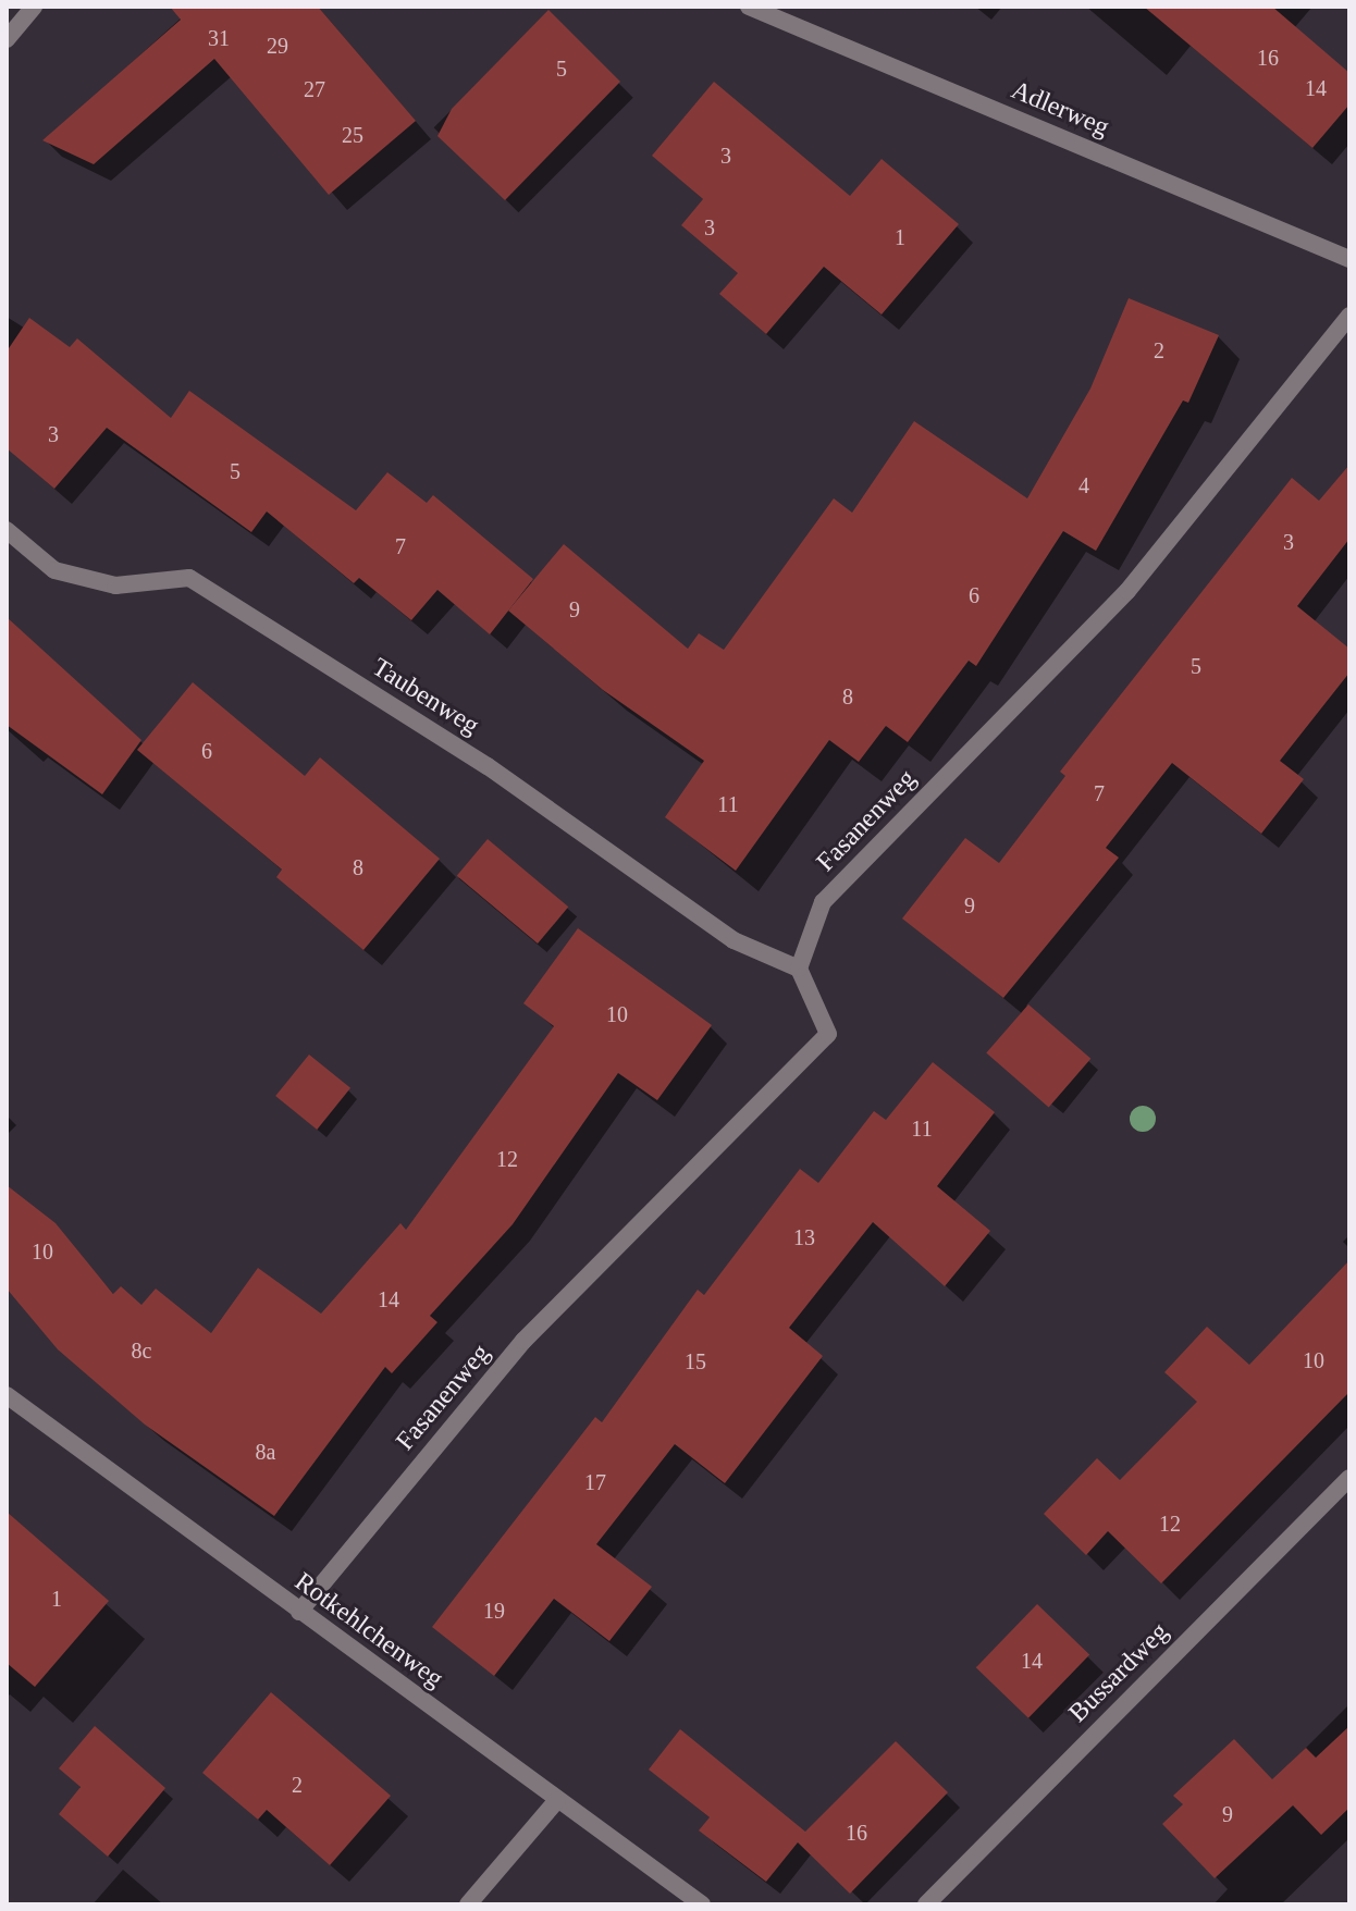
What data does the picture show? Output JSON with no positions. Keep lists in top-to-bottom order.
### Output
{
  "streets": {
    "street": [
      "Adlerweg",
      "Taubenweg",
      "Fasanenweg",
      "Rotkehlchenweg",
      "Bussardweg"
    ]
  },
  "crossings": [
    ["Taubenweg", "Fasanenweg"],
    ["Fasanenweg", "Rotkehlchenweg"]
  ],
  "house_numbers": [
    "31",
    "29",
    "16",
    "5",
    "14",
    "27",
    "25",
    "3",
    "3",
    "1",
    "2",
    "3",
    "5",
    "4",
    "3",
    "7",
    "6",
    "9",
    "5",
    "8",
    "6",
    "7",
    "11",
    "8",
    "9",
    "10",
    "11",
    "12",
    "13",
    "10",
    "14",
    "8c",
    "10",
    "15",
    "8a",
    "17",
    "12",
    "1",
    "19",
    "14",
    "2",
    "9",
    "16"
  ]
}
